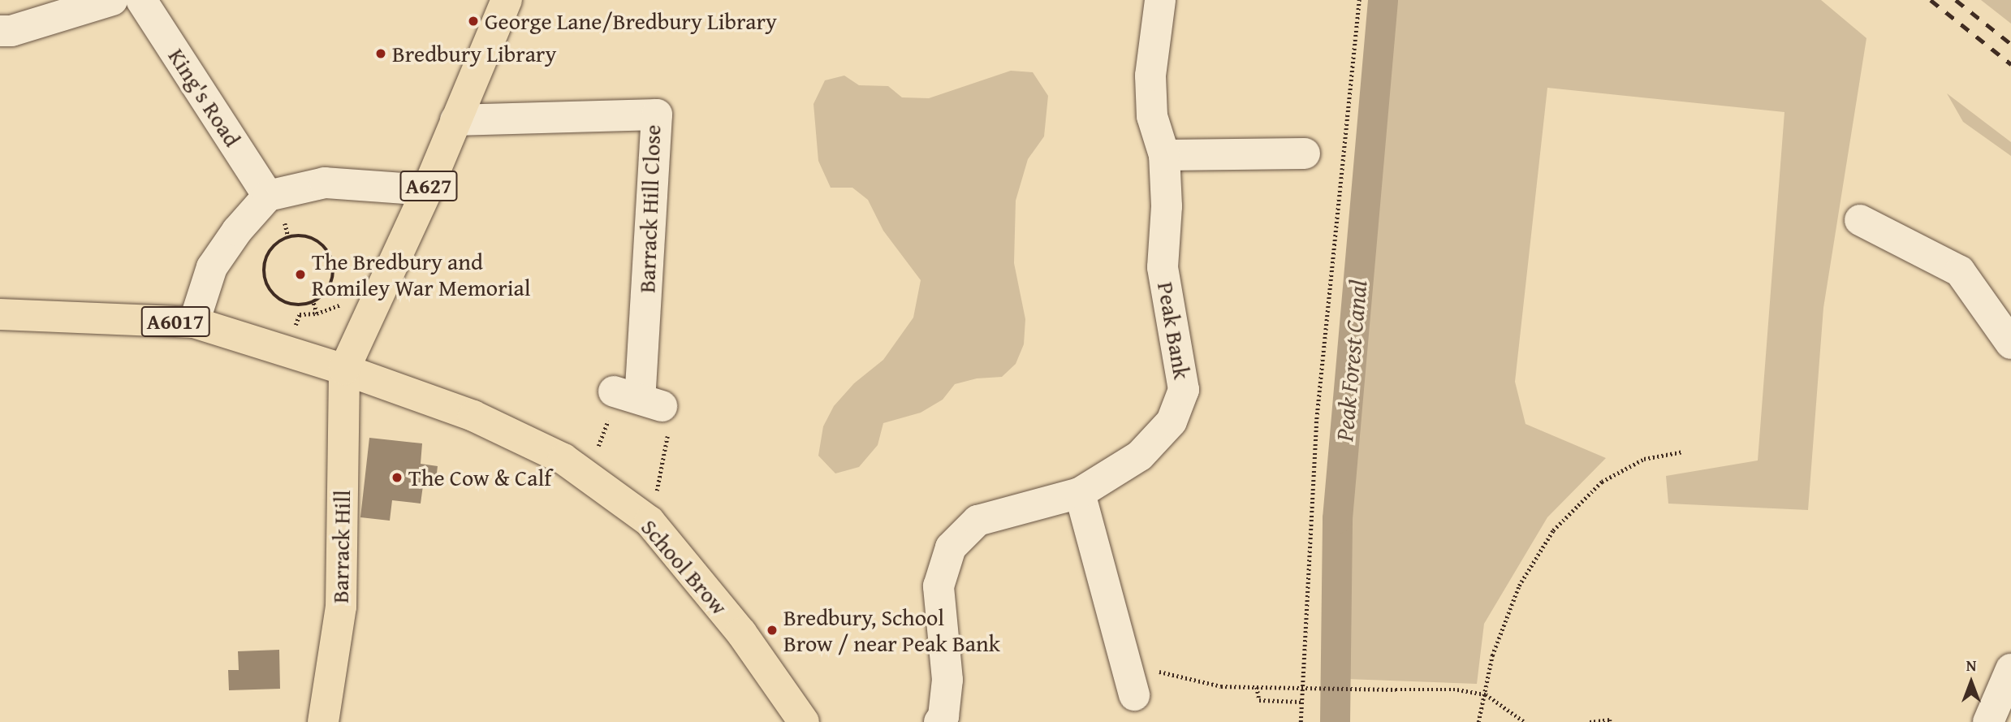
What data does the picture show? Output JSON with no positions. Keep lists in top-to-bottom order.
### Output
{
  "streets": {
    "main road": [
      "A627",
      "A6017",
      "Barrack Hill",
      "School Brow"
    ],
    "street": ["King's Road", "Barrack Hill Close", "Peak Bank"]
  },
  "crossings": [
    ["A627", "Barrack Hill Close"],
    ["A627", "A6017"],
    ["A627", "Barrack Hill"],
    ["A627", "School Brow"],
    ["A6017", "Barrack Hill"],
    ["A6017", "School Brow"],
    ["Barrack Hill", "School Brow"]
  ],
  "water": ["Peak Forest Canal"],
  "places": [
    "George Lane/Bredbury Library",
    "Bredbury Library",
    "The Bredbury and Romiley War Memorial",
    "The Cow & Calf",
    "Bredbury, School Brow / near Peak Bank"
  ],
  "north": "top"
}
